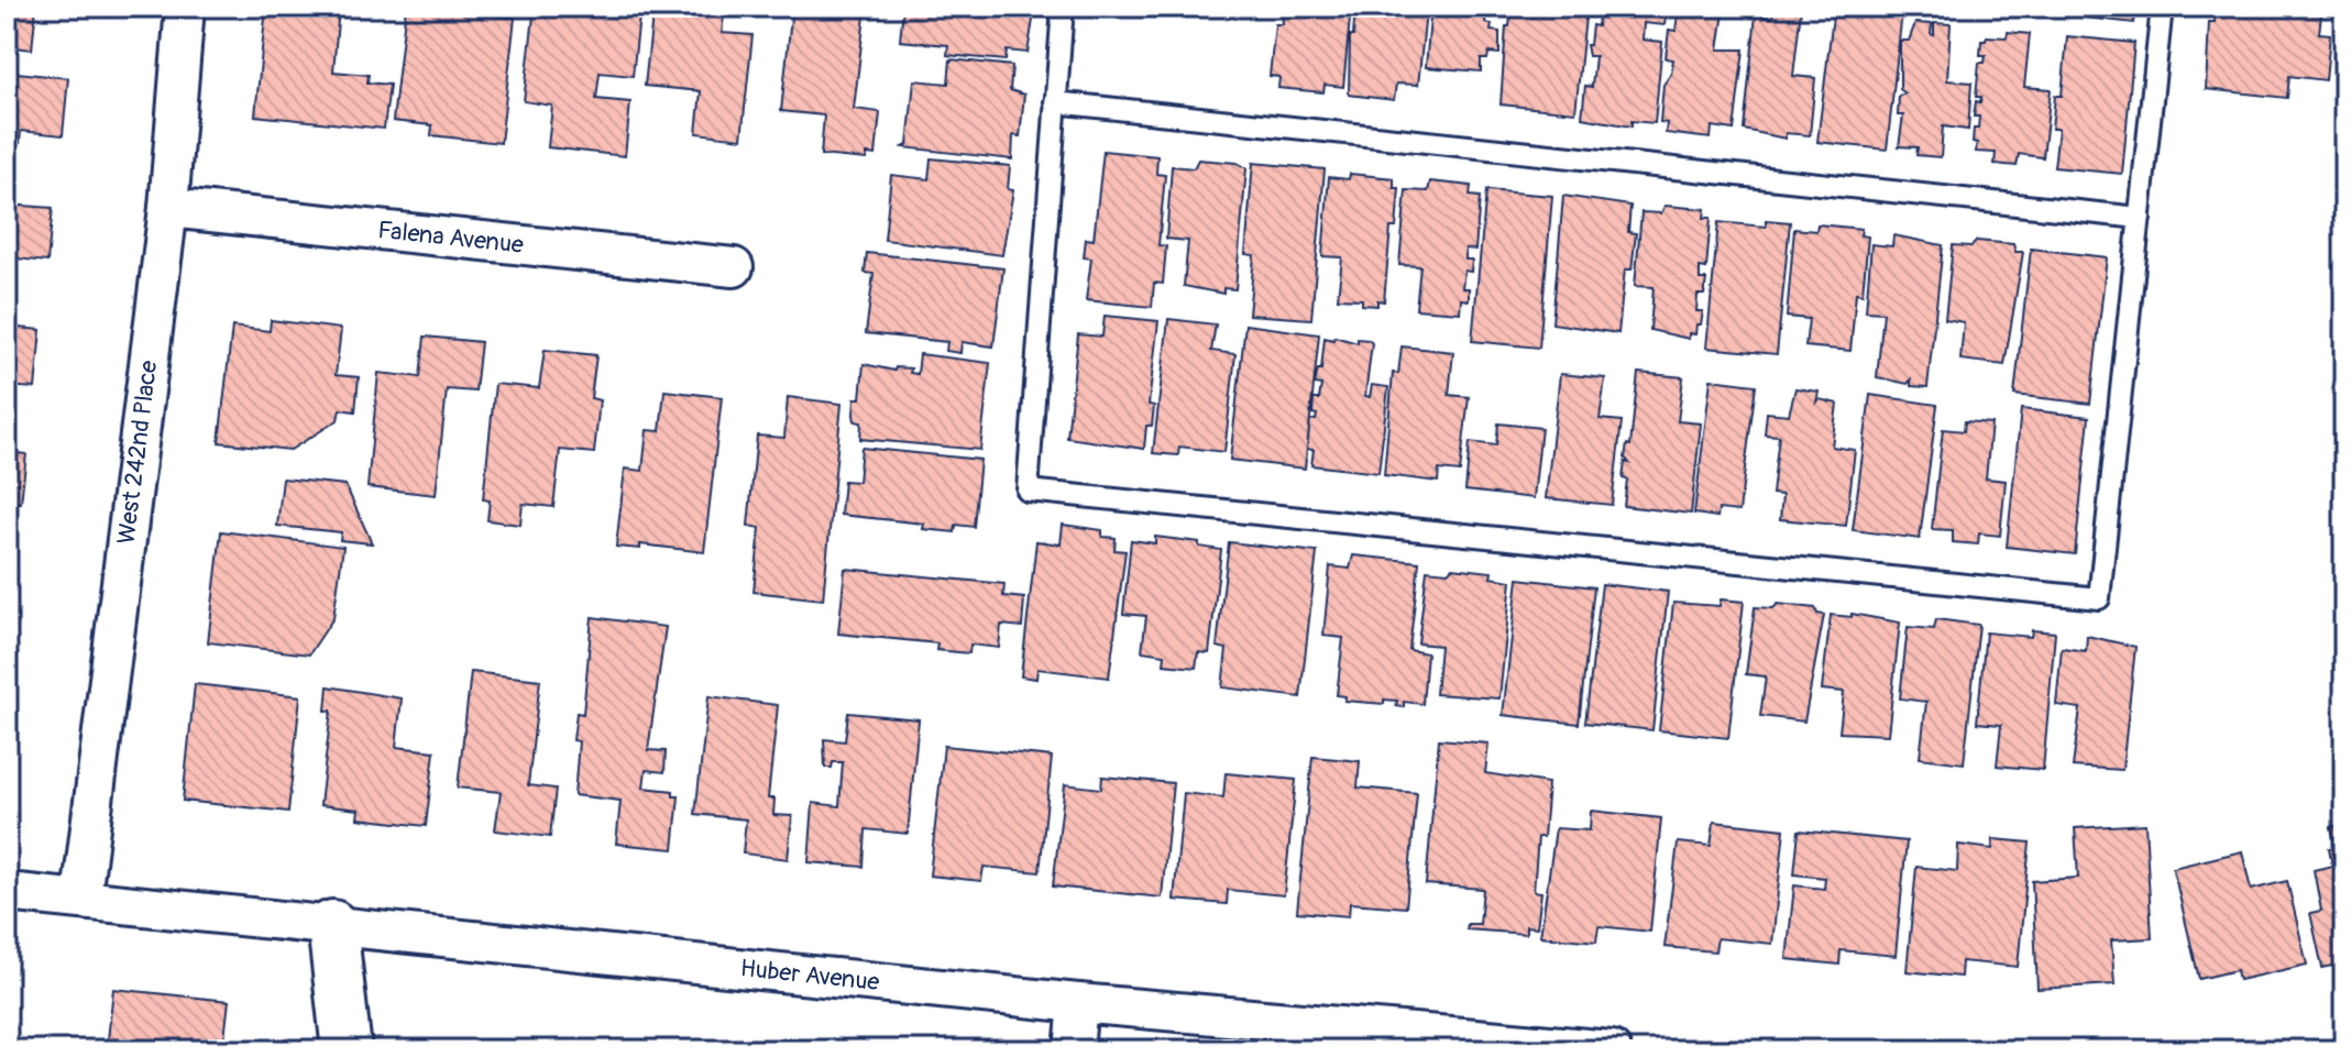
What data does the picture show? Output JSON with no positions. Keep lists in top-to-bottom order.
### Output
{
  "streets": {
    "street": ["Falena Avenue", "West 242nd Place", "Huber Avenue"]
  },
  "crossings": [
    ["Falena Avenue", "West 242nd Place"],
    ["West 242nd Place", "Huber Avenue"]
  ]
}
